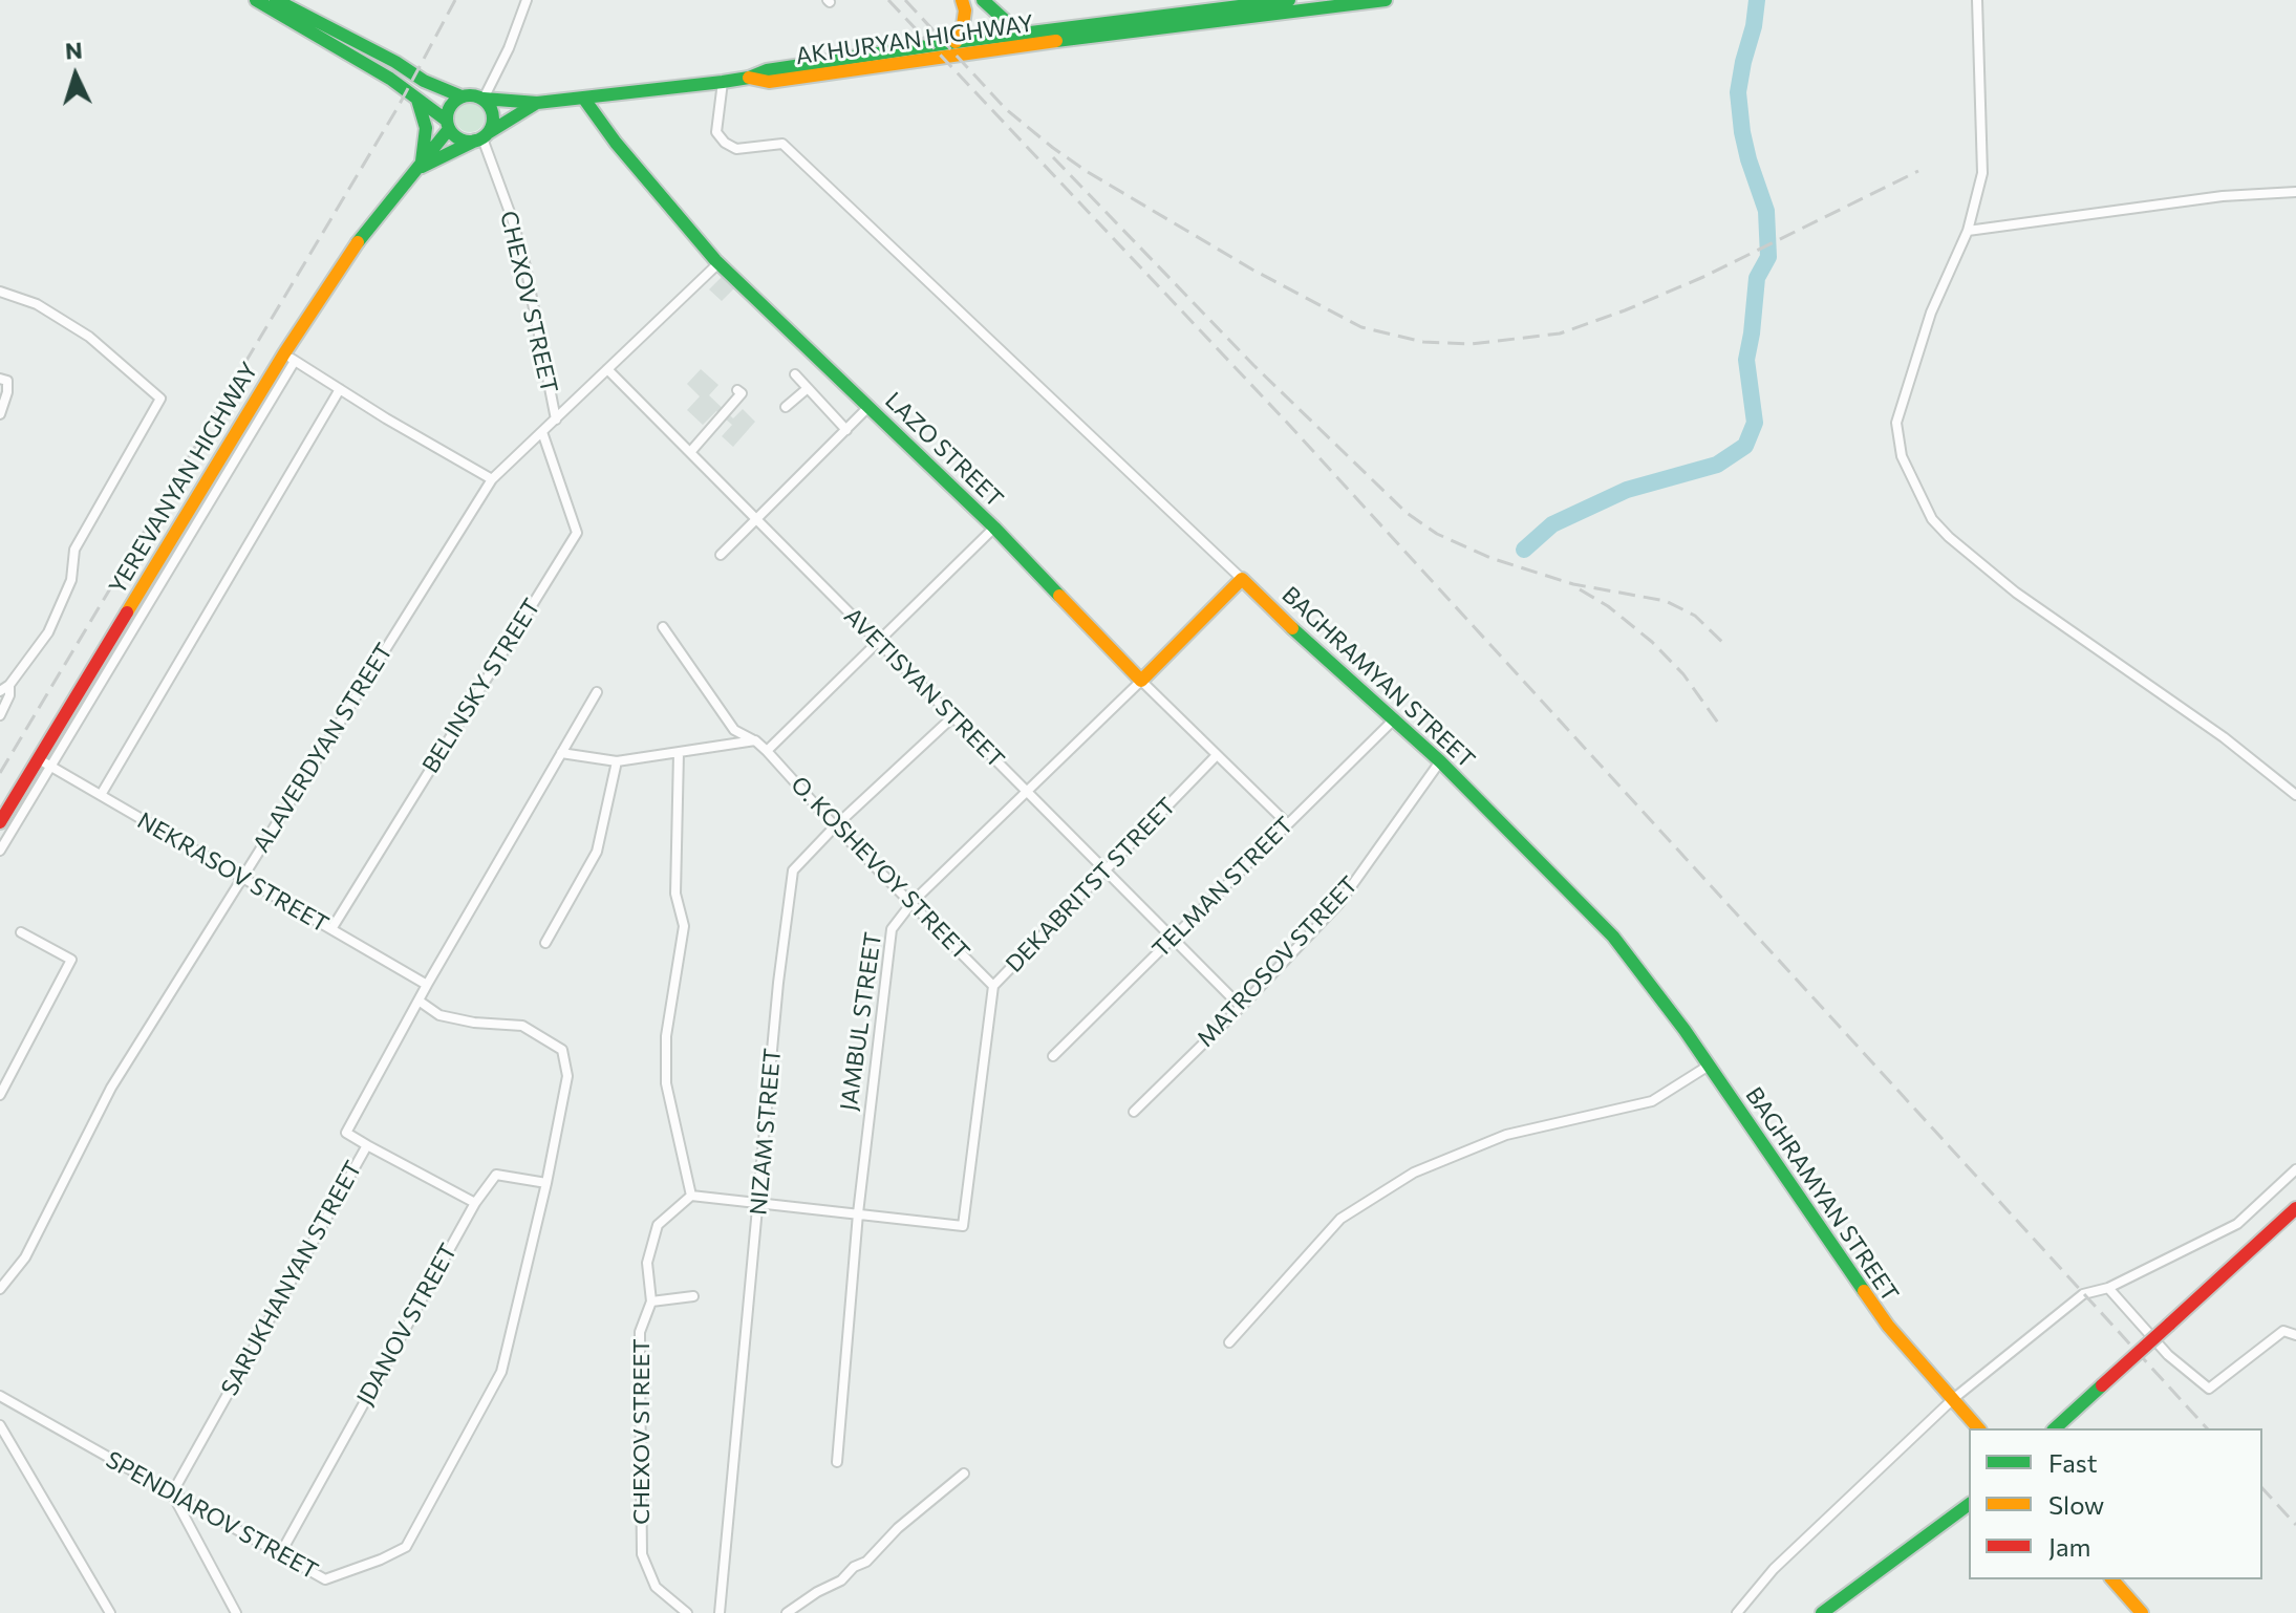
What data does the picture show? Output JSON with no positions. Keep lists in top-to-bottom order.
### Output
{
  "streets": {
    "main road": [
      "AKHURYAN HIGHWAY",
      "LAZO STREET",
      "YEREVANYAN HIGHWAY",
      "BAGHRAMYAN STREET",
      "JAMBUL STREET"
    ],
    "street": [
      "CHEXOV STREET",
      "BELINSKY STREET",
      "AVETISYAN STREET",
      "ALAVERDYAN STREET",
      "O. KOSHEVOY STREET",
      "NEKRASOV STREET",
      "DEKABRITST STREET",
      "TELMAN STREET",
      "MATROSOV STREET",
      "NIZAM STREET",
      "SARUKHANYAN STREET",
      "JDANOV STREET",
      "SPENDIAROV STREET"
    ]
  },
  "crossings": [
    ["AKHURYAN HIGHWAY", "CHEXOV STREET"],
    ["AKHURYAN HIGHWAY", "LAZO STREET"],
    ["AKHURYAN HIGHWAY", "YEREVANYAN HIGHWAY"],
    ["AKHURYAN HIGHWAY", "BAGHRAMYAN STREET"],
    ["CHEXOV STREET", "YEREVANYAN HIGHWAY"],
    ["CHEXOV STREET", "ALAVERDYAN STREET"],
    ["LAZO STREET", "ALAVERDYAN STREET"],
    ["LAZO STREET", "DEKABRITST STREET"],
    ["LAZO STREET", "TELMAN STREET"],
    ["LAZO STREET", "JAMBUL STREET"],
    ["YEREVANYAN HIGHWAY", "NEKRASOV STREET"],
    ["BAGHRAMYAN STREET", "TELMAN STREET"],
    ["BAGHRAMYAN STREET", "MATROSOV STREET"],
    ["BAGHRAMYAN STREET", "JAMBUL STREET"],
    ["BELINSKY STREET", "ALAVERDYAN STREET"],
    ["BELINSKY STREET", "NEKRASOV STREET"],
    ["AVETISYAN STREET", "ALAVERDYAN STREET"],
    ["AVETISYAN STREET", "DEKABRITST STREET"],
    ["AVETISYAN STREET", "TELMAN STREET"],
    ["AVETISYAN STREET", "MATROSOV STREET"],
    ["AVETISYAN STREET", "JAMBUL STREET"],
    ["AVETISYAN STREET", "NIZAM STREET"],
    ["ALAVERDYAN STREET", "NEKRASOV STREET"],
    ["O. KOSHEVOY STREET", "DEKABRITST STREET"],
    ["O. KOSHEVOY STREET", "JAMBUL STREET"],
    ["O. KOSHEVOY STREET", "NIZAM STREET"],
    ["NEKRASOV STREET", "SARUKHANYAN STREET"],
    ["DEKABRITST STREET", "JAMBUL STREET"],
    ["SARUKHANYAN STREET", "SPENDIAROV STREET"],
    ["JDANOV STREET", "SPENDIAROV STREET"]
  ],
  "legend": ["Fast", "Slow", "Jam"],
  "north": "top"
}
